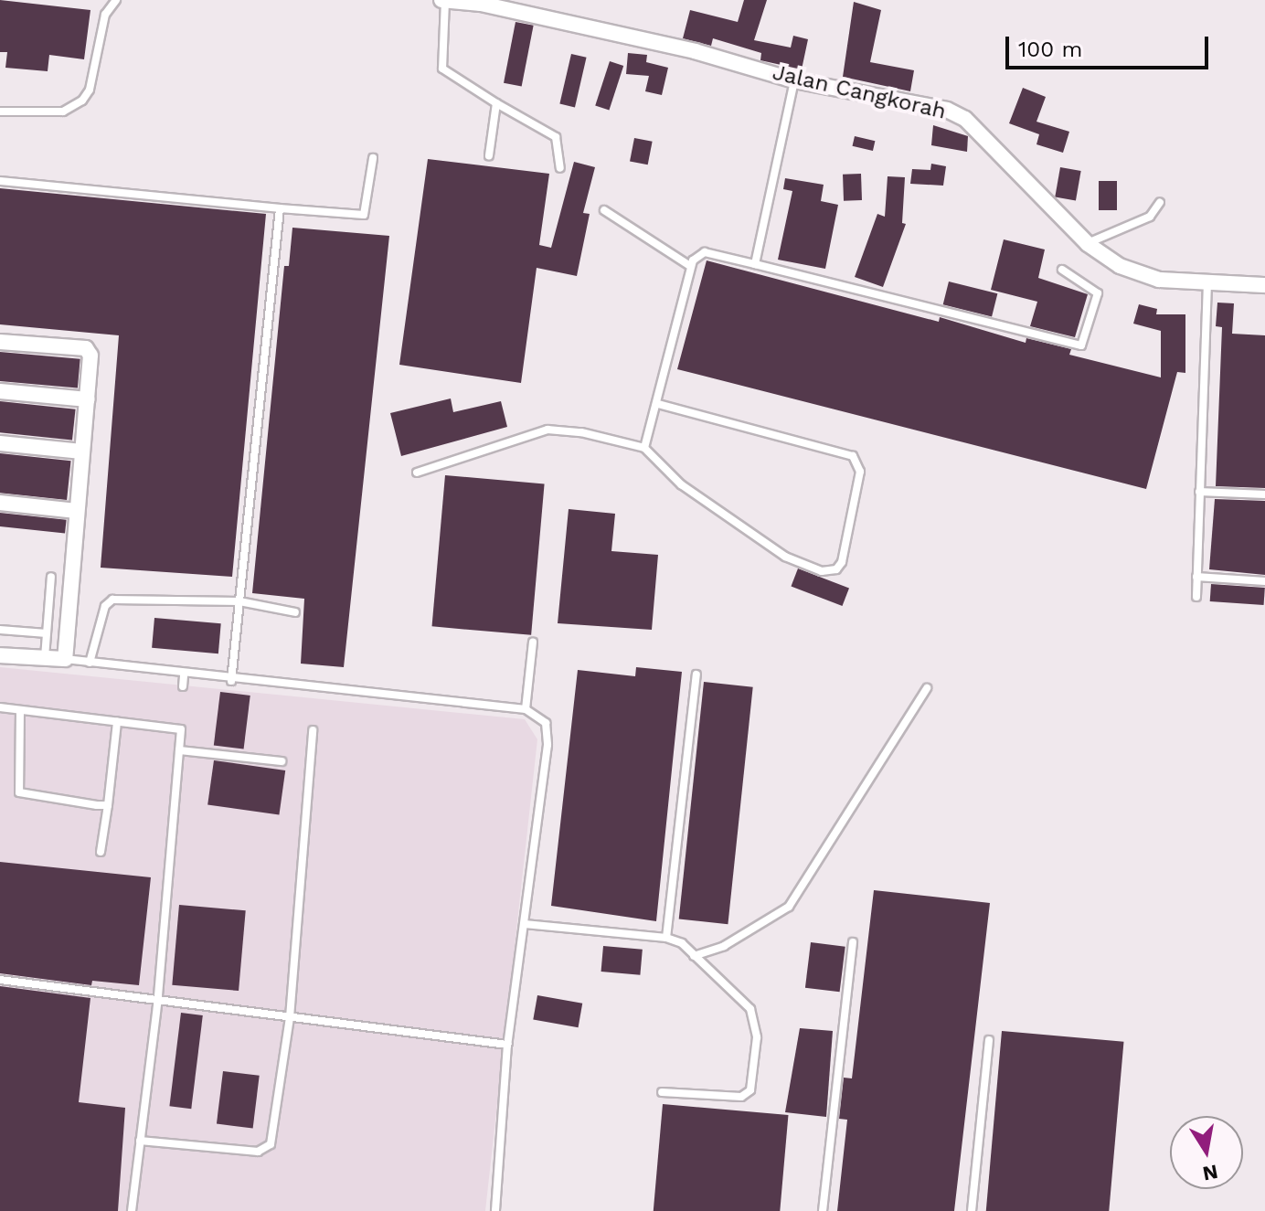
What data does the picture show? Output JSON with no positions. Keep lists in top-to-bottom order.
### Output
{
  "streets": {
    "street": ["Jalan Cangkorah"]
  },
  "scale_bar": "100 m",
  "north": "bottom"
}
